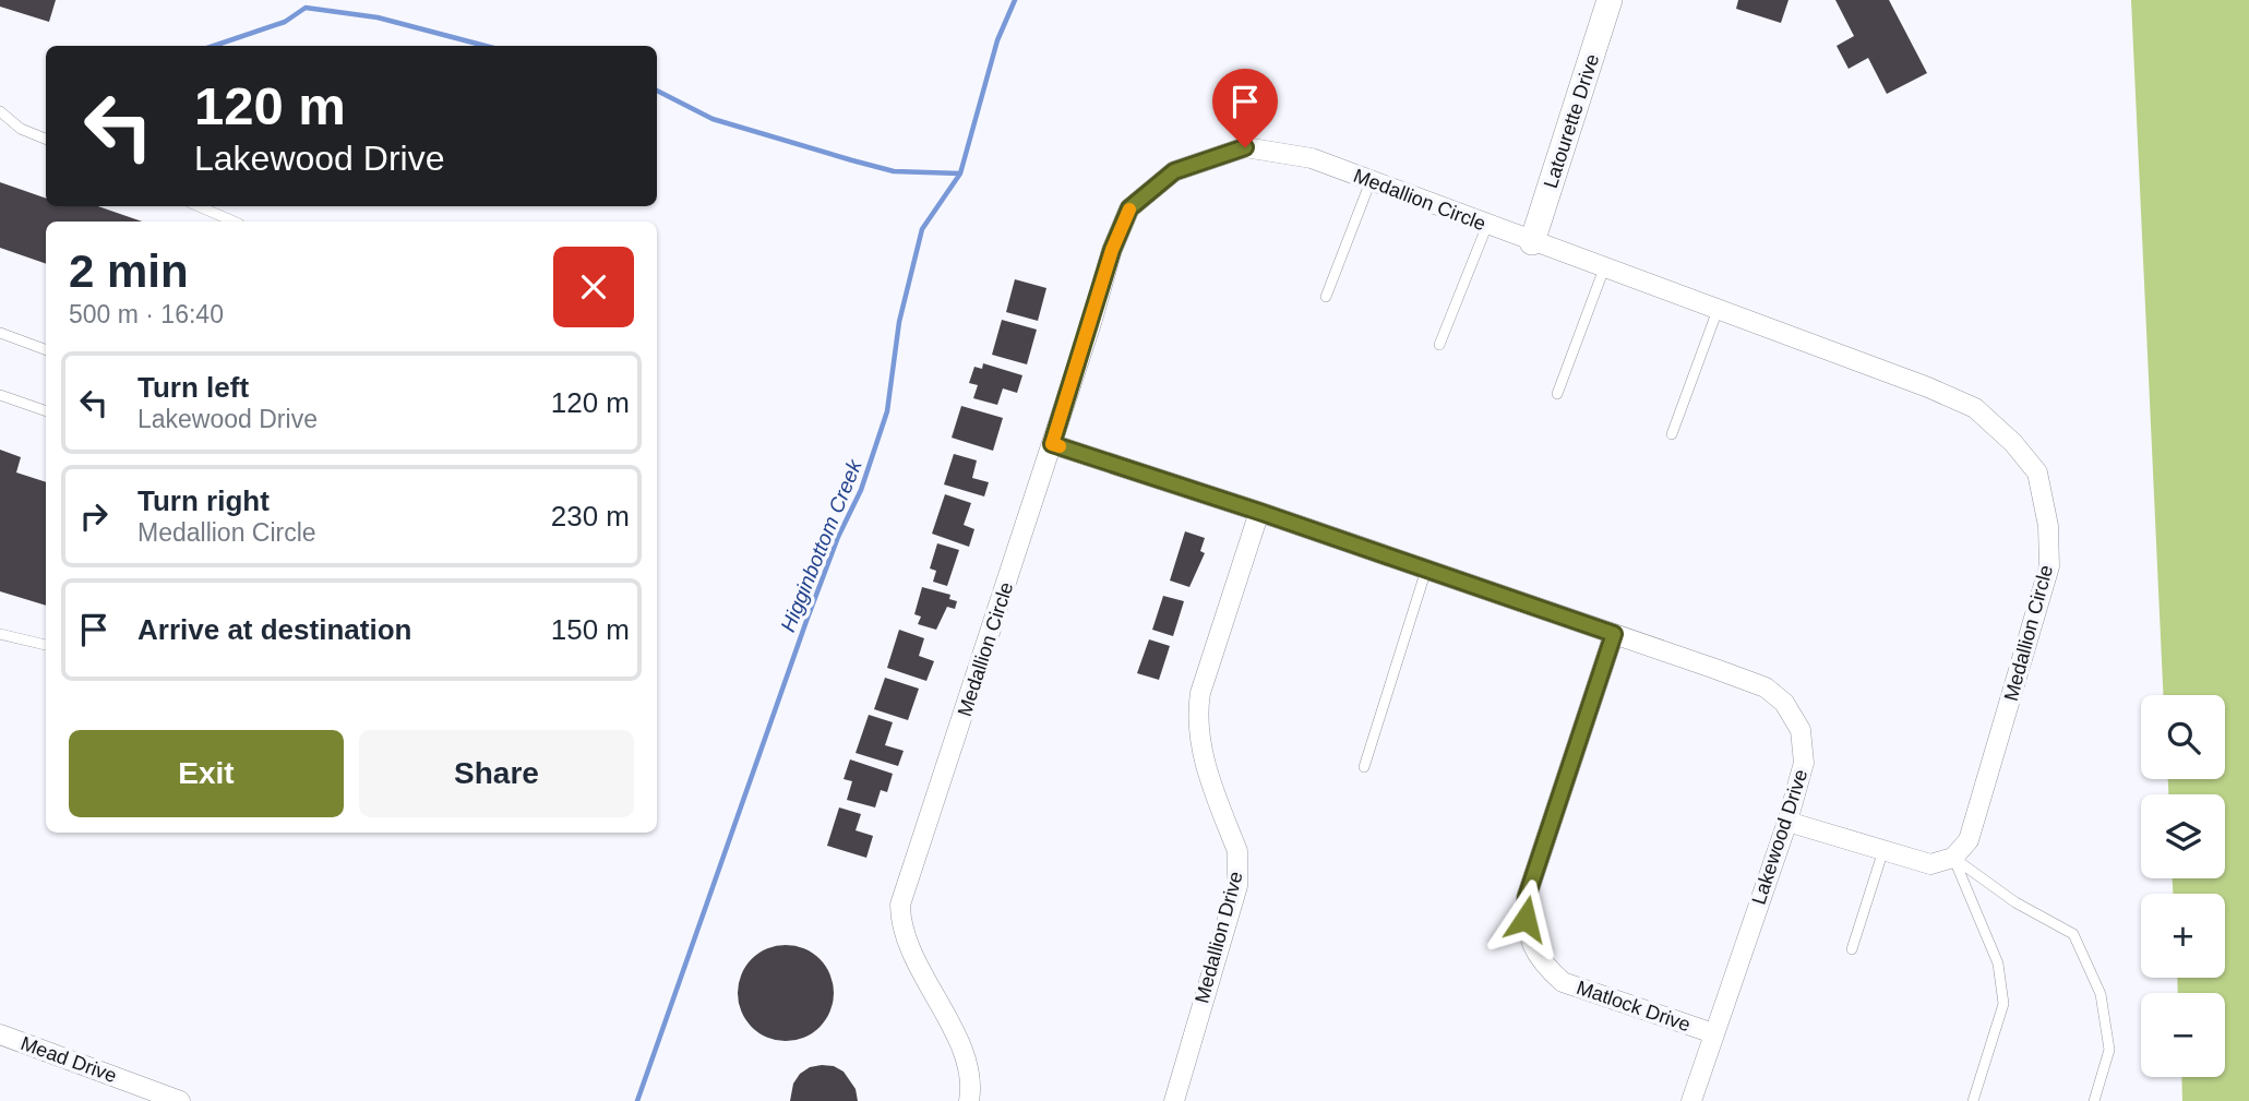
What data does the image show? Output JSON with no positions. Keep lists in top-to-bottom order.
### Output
{
  "streets": {
    "street": [
      "Latourette Drive",
      "Medallion Circle",
      "Lakewood Drive",
      "Medallion Drive",
      "Matlock Drive",
      "Mead Drive"
    ]
  },
  "crossings": [
    ["Latourette Drive", "Medallion Circle"],
    ["Medallion Circle", "Lakewood Drive"],
    ["Lakewood Drive", "Medallion Drive"],
    ["Lakewood Drive", "Matlock Drive"]
  ],
  "water": ["Higginbottom Creek"],
  "page": {
    "turn": ["120 m", "Lakewood Drive"],
    "heading": ["2 min", "500 m · 16:40"],
    "list": [
      {
        "name": "Turn left",
        "note": "Lakewood Drive",
        "value": "120 m"
      },
      {
        "name": "Turn right",
        "note": "Medallion Circle",
        "value": "230 m"
      },
      {
        "name": "Arrive at destination",
        "value": "150 m"
      }
    ],
    "map_buttons": ["+", "−"],
    "buttons": ["Exit", "Share"]
  }
}
